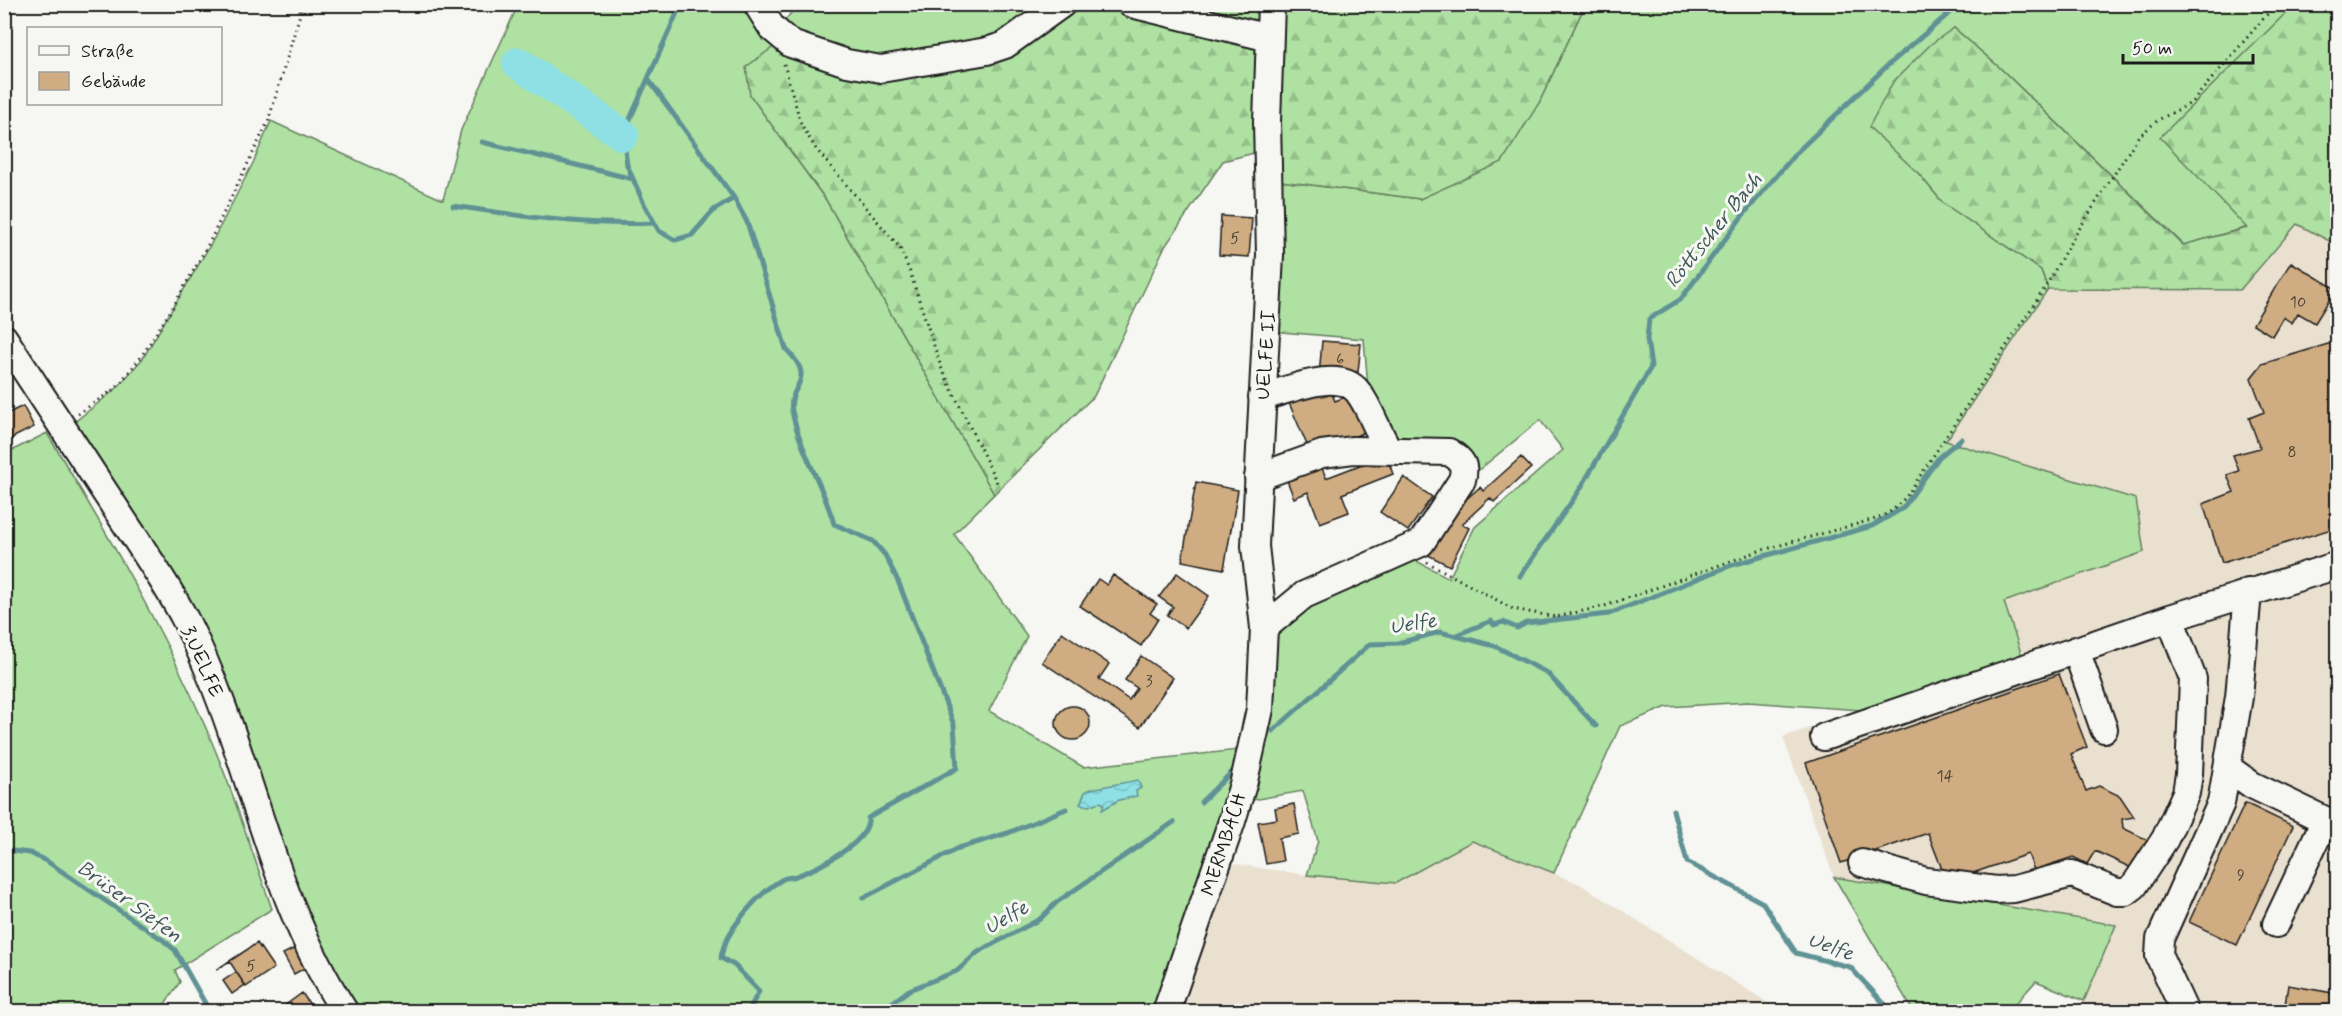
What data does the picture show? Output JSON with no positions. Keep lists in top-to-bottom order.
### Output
{
  "streets": {
    "street": ["UELFE II", "3.UELFE", "MERMBACH"]
  },
  "crossings": [
    ["UELFE II", "MERMBACH"]
  ],
  "water": ["Röttscher Bach", "Uelfe", "Brüser Siefen"],
  "house_numbers": [
    "5",
    "10",
    "6",
    "8",
    "3",
    "14",
    "9",
    "5"
  ],
  "legend": ["Straße", "Gebäude"],
  "scale_bar": "50 m"
}
